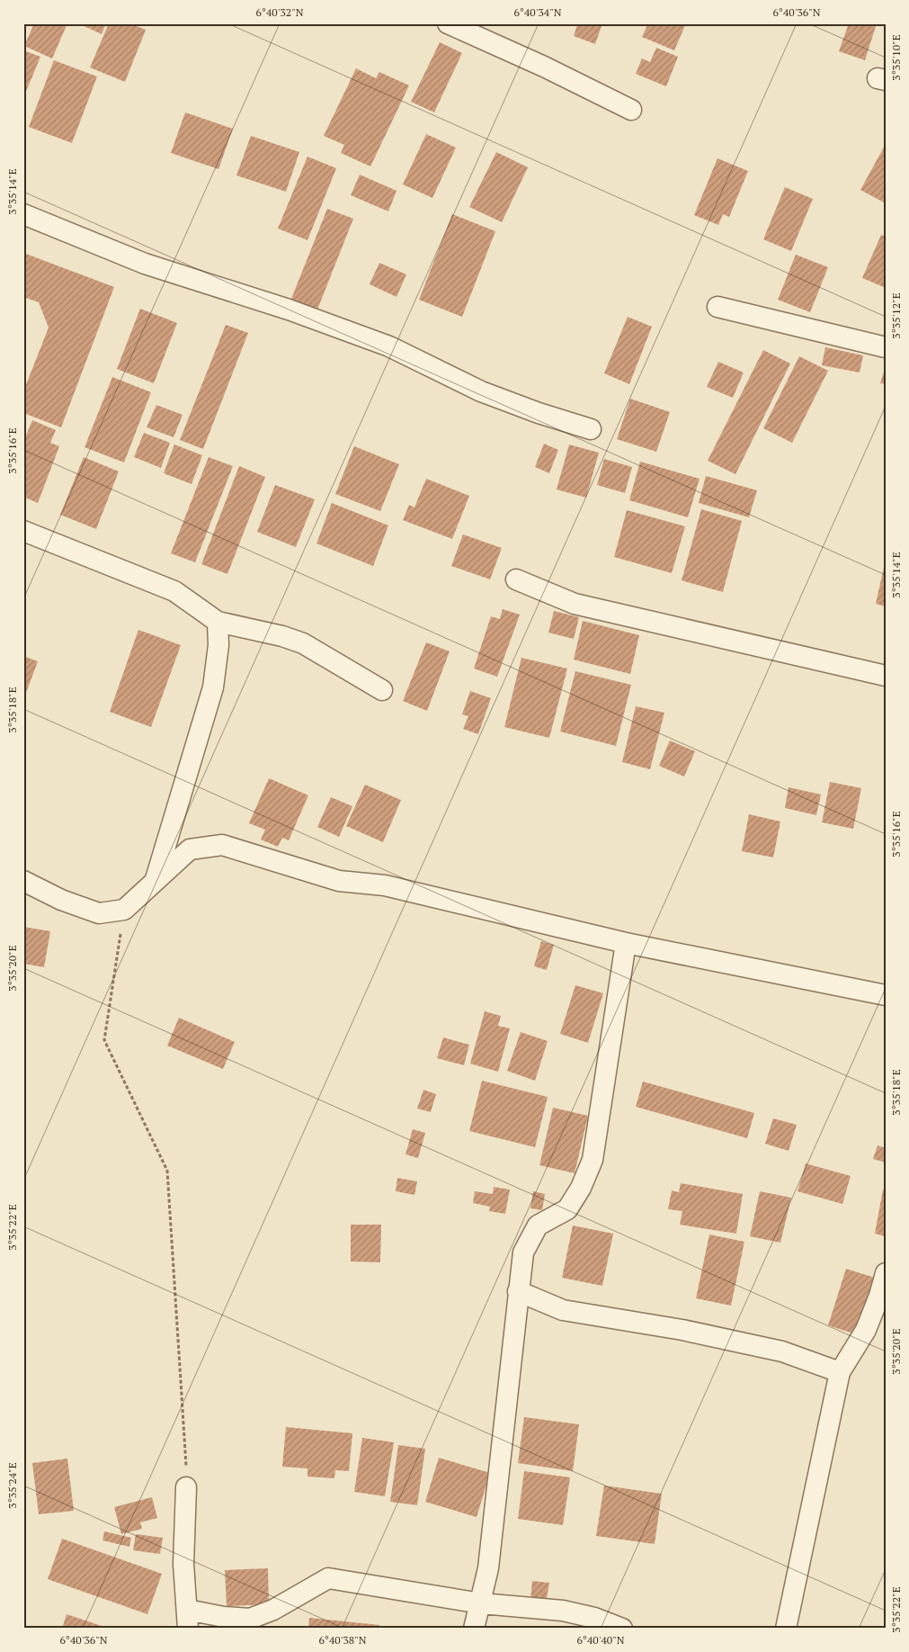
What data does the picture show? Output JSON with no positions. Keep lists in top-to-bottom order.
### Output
{
  "coordinates": [
    "6°40'32\"N",
    "6°40'34\"N",
    "6°40'36\"N",
    "3°35'10\"E",
    "3°35'14\"E",
    "3°35'12\"E",
    "3°35'16\"E",
    "3°35'18\"E",
    "3°35'20\"E",
    "3°35'22\"E",
    "3°35'24\"E",
    "6°40'38\"N",
    "6°40'40\"N"
  ]
}
